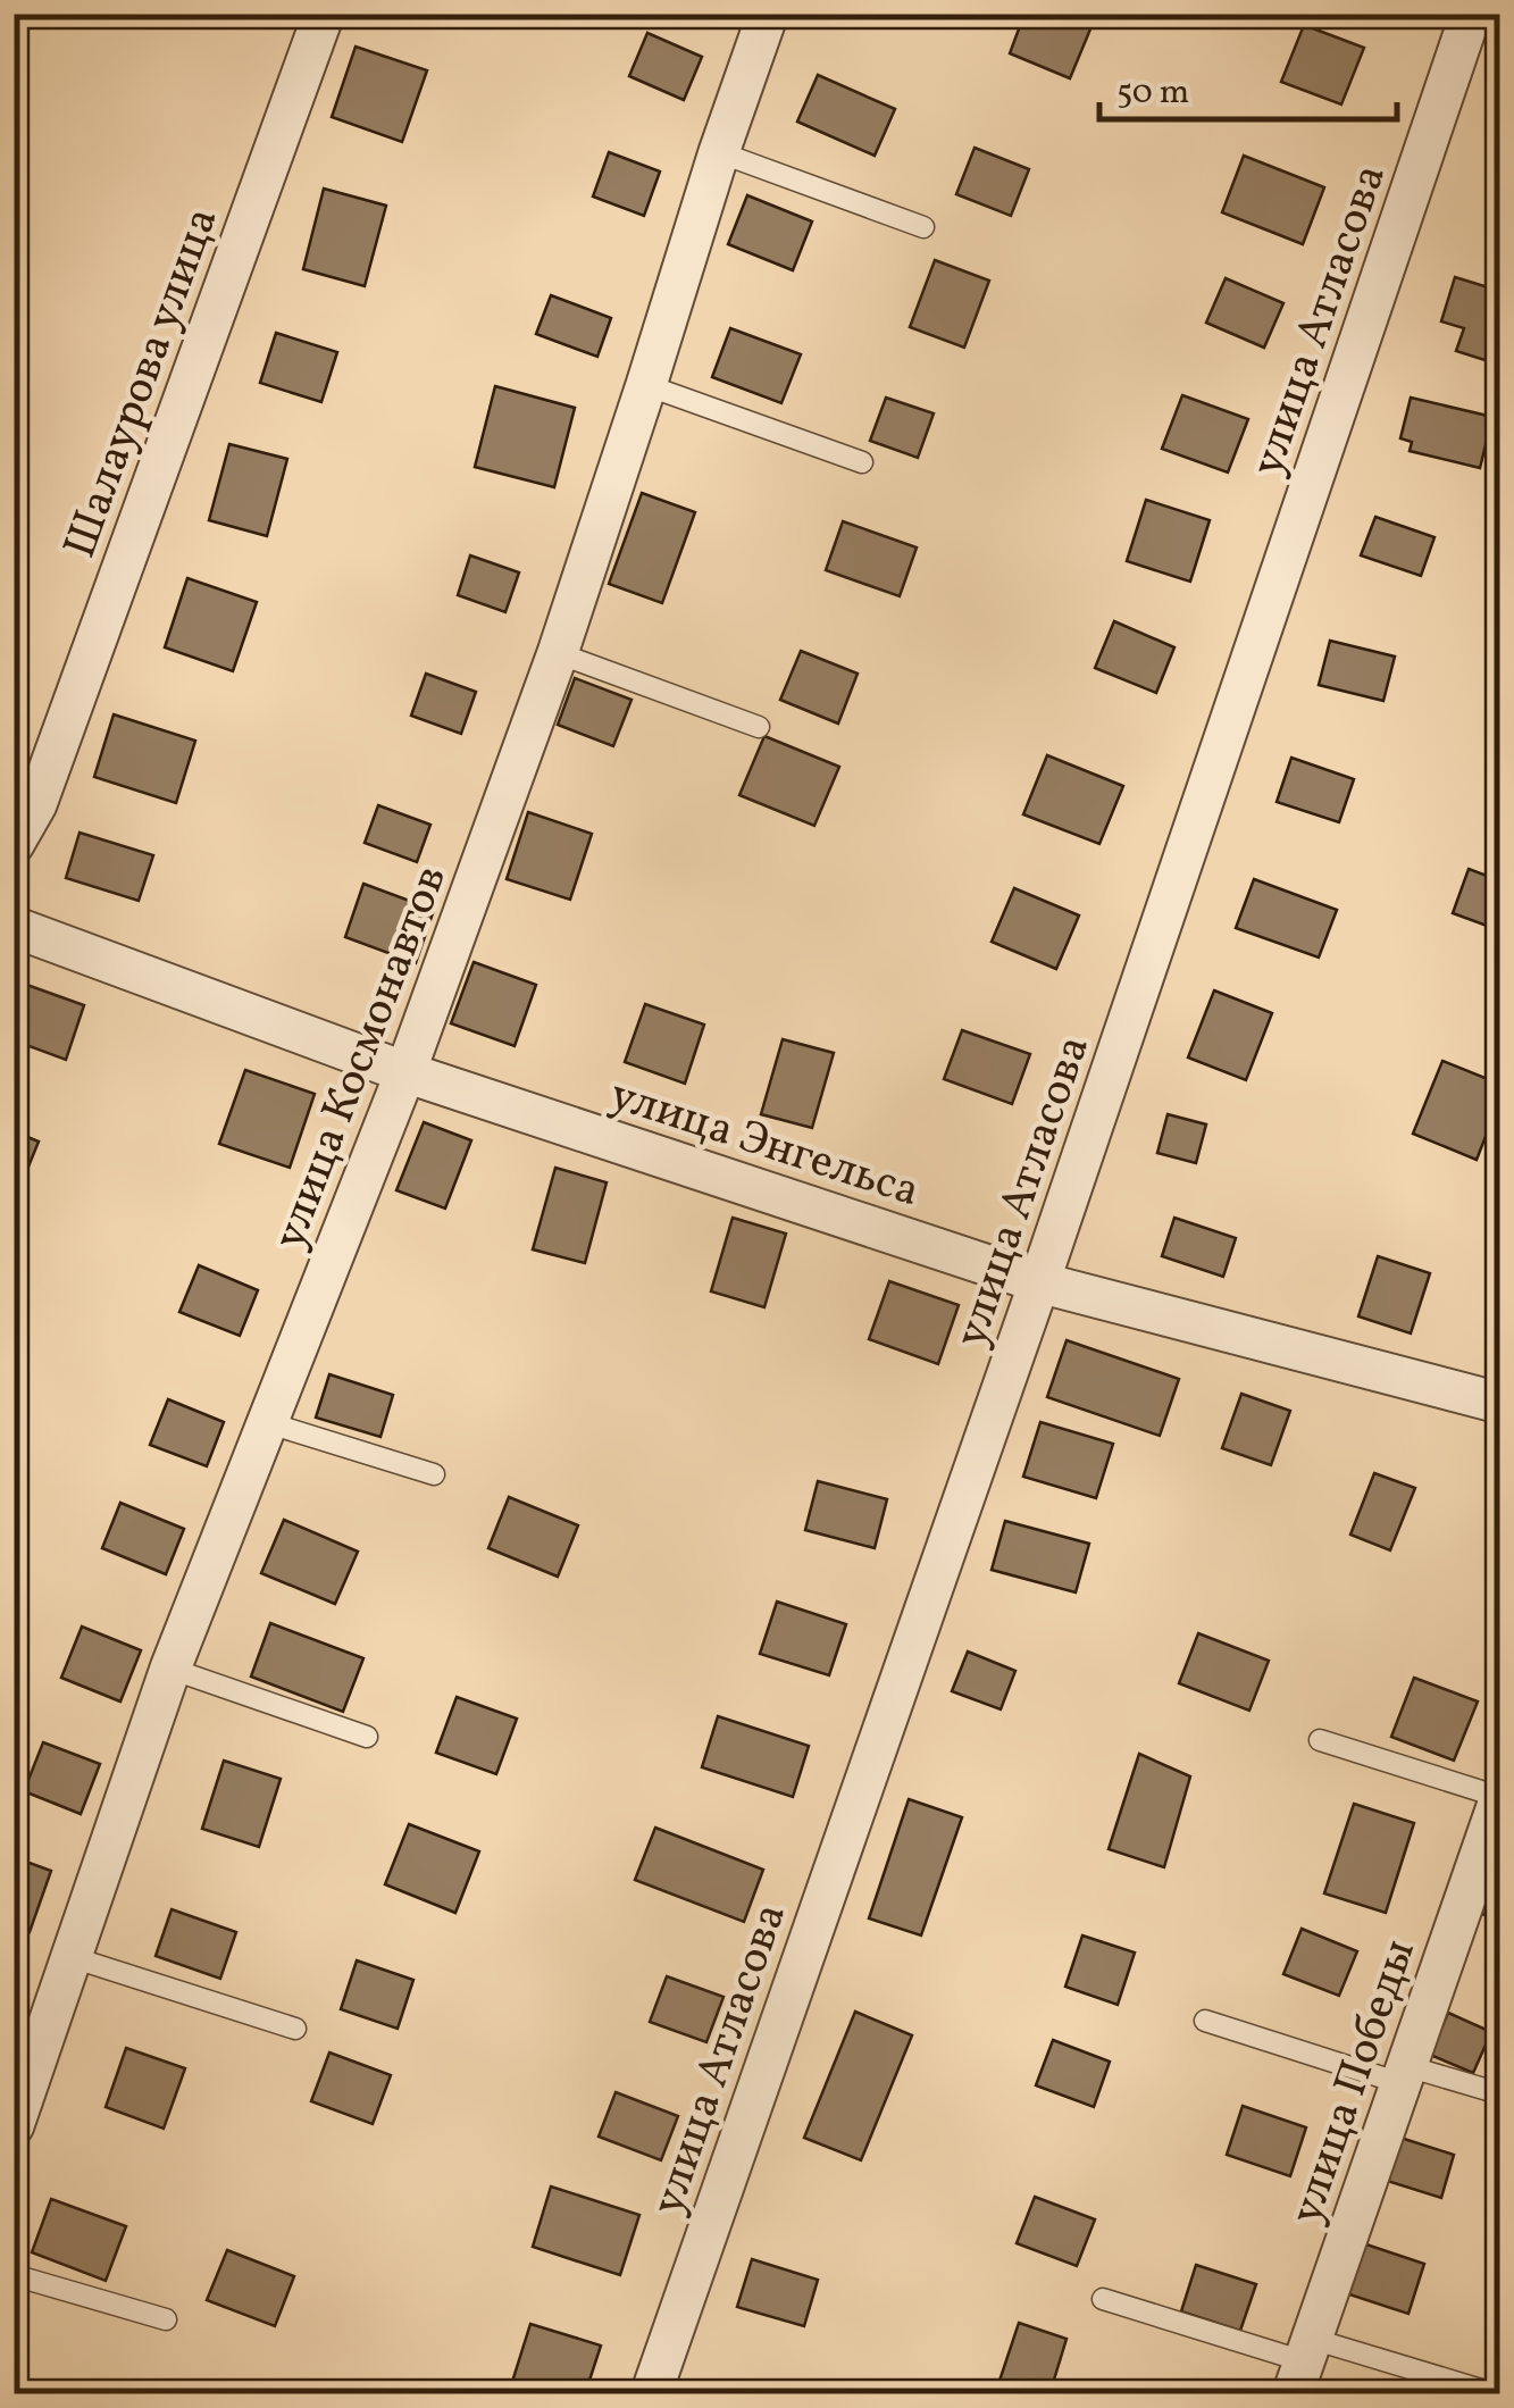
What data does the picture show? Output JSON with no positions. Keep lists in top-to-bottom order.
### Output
{
  "streets": {
    "street": [
      "улица Атласова",
      "Шалаурова улица",
      "улица Космонавтов",
      "улица Энгельса",
      "улица Победы"
    ]
  },
  "crossings": [
    ["улица Атласова", "улица Энгельса"],
    ["улица Космонавтов", "улица Энгельса"]
  ],
  "scale_bar": "50 m"
}
